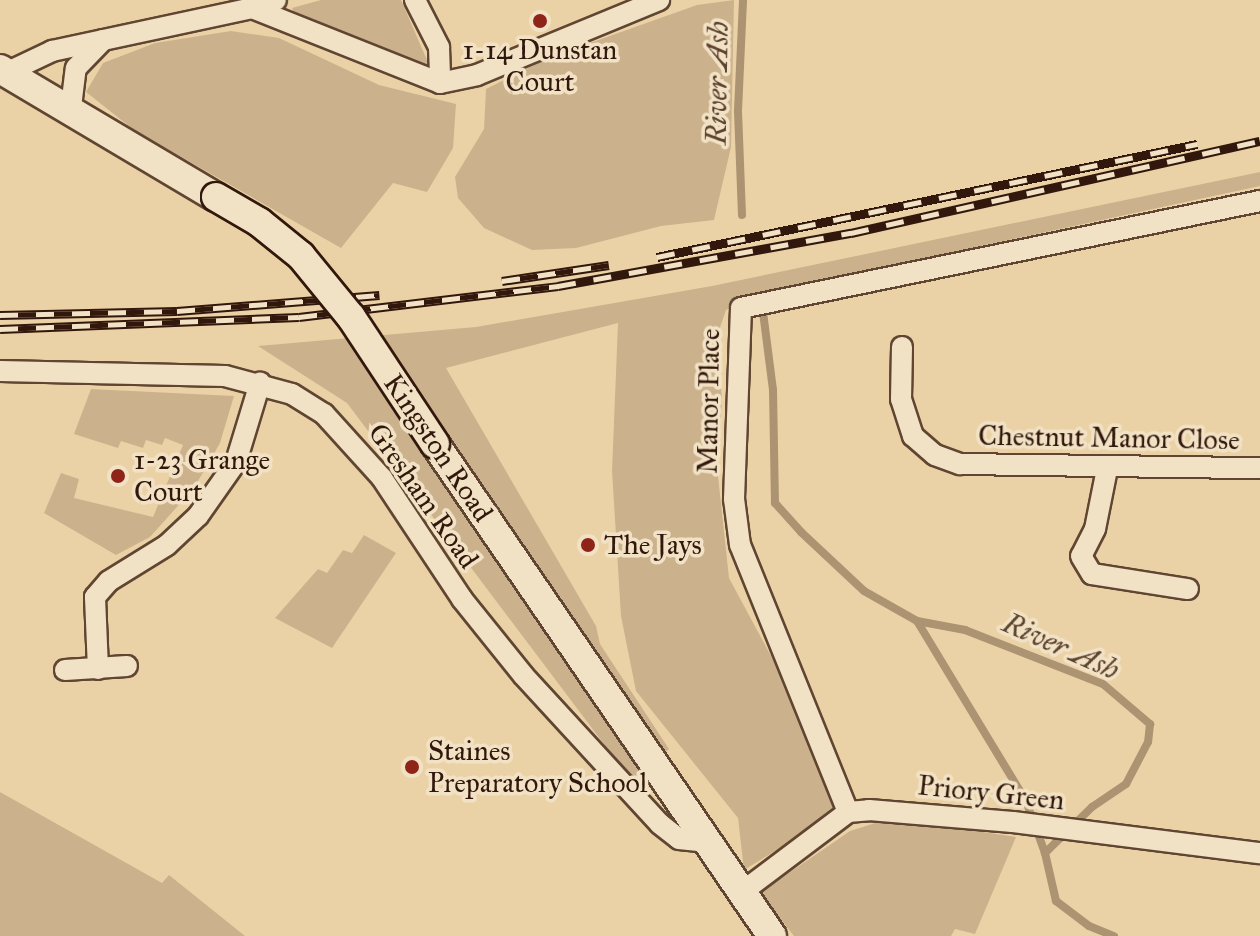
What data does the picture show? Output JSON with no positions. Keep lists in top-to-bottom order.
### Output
{
  "streets": {
    "street": [
      "Manor Place",
      "Chestnut Manor Close",
      "Kingston Road",
      "Gresham Road",
      "Priory Green"
    ]
  },
  "crossings": [
    ["Manor Place", "Priory Green"],
    ["Kingston Road", "Gresham Road"]
  ],
  "water": ["River Ash"],
  "places": [
    "1-14 Dunstan Court",
    "1-23 Grange Court",
    "The Jays",
    "Staines Preparatory School"
  ]
}
